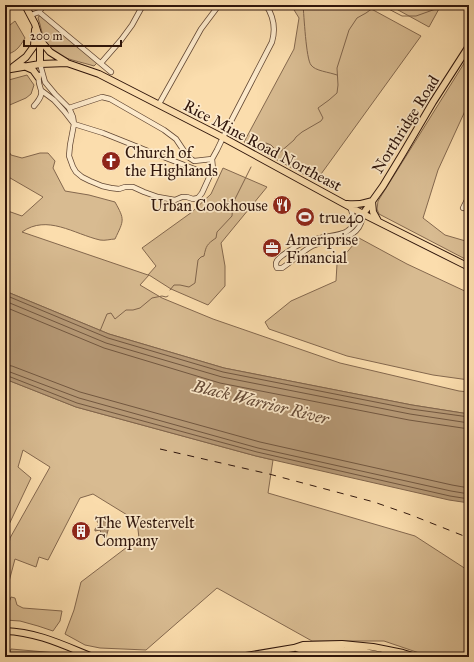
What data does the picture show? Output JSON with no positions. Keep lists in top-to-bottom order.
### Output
{
  "streets": {
    "main road": ["Northridge Road", "Rice Mine Road Northeast"]
  },
  "crossings": [
    ["Northridge Road", "Rice Mine Road Northeast"]
  ],
  "water": ["Black Warrior River"],
  "places": {
    "church": ["Church of the Highlands"],
    "restaurant": ["Urban Cookhouse"],
    "sports": ["true40"],
    "office": ["Ameriprise Financial"],
    "building": ["The Westervelt Company"]
  },
  "scale_bar": "200 m"
}
